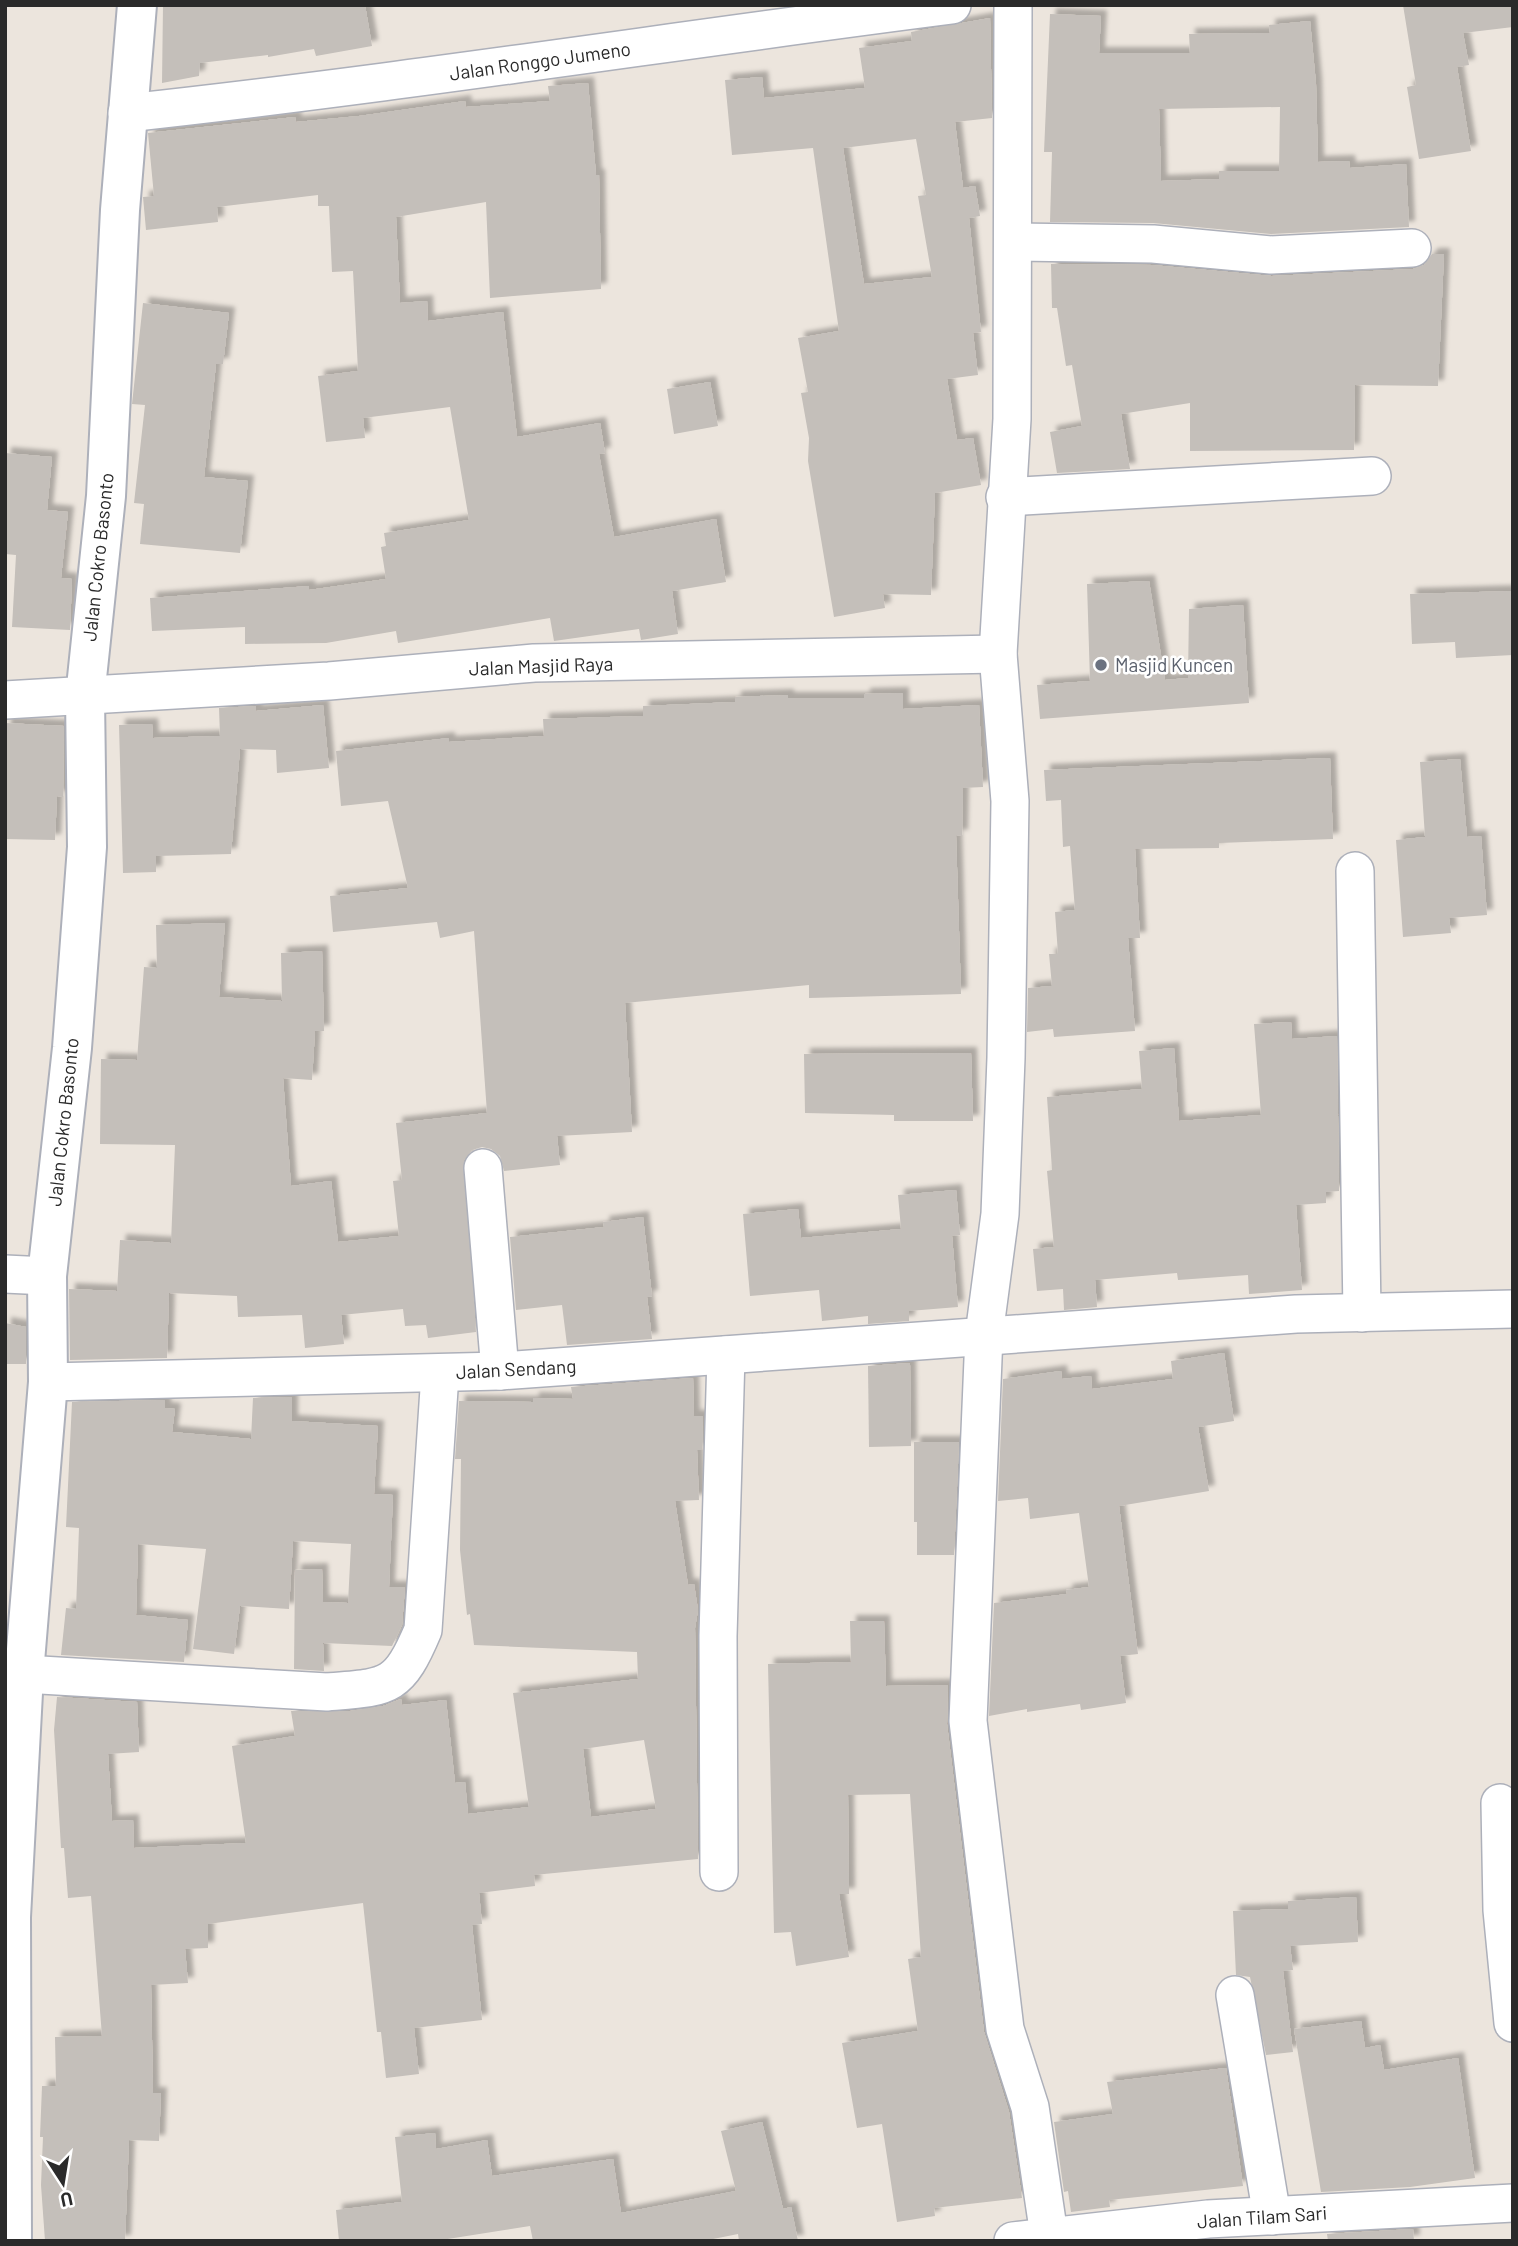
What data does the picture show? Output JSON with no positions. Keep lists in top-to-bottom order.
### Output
{
  "streets": {
    "street": [
      "Jalan Ronggo Jumeno",
      "Jalan Cokro Basonto",
      "Jalan Masjid Raya",
      "Jalan Sendang",
      "Jalan Tilam Sari"
    ]
  },
  "crossings": [
    ["Jalan Ronggo Jumeno", "Jalan Cokro Basonto"],
    ["Jalan Cokro Basonto", "Jalan Masjid Raya"],
    ["Jalan Cokro Basonto", "Jalan Sendang"]
  ],
  "places": ["Masjid Kuncen"],
  "north": "bottom"
}
